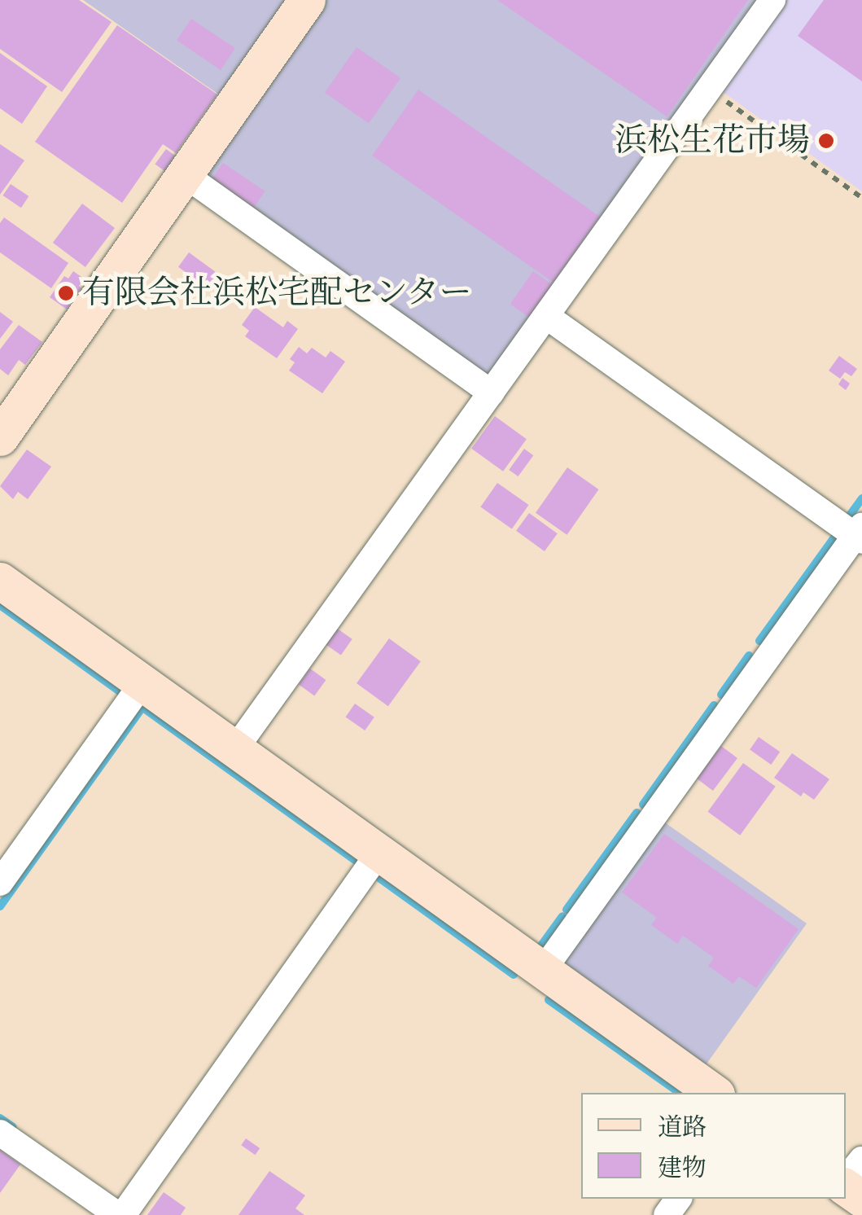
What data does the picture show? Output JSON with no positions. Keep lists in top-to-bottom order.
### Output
{
  "places": ["浜松生花市場", "有限会社浜松宅配センター"],
  "legend": ["道路", "建物"]
}
